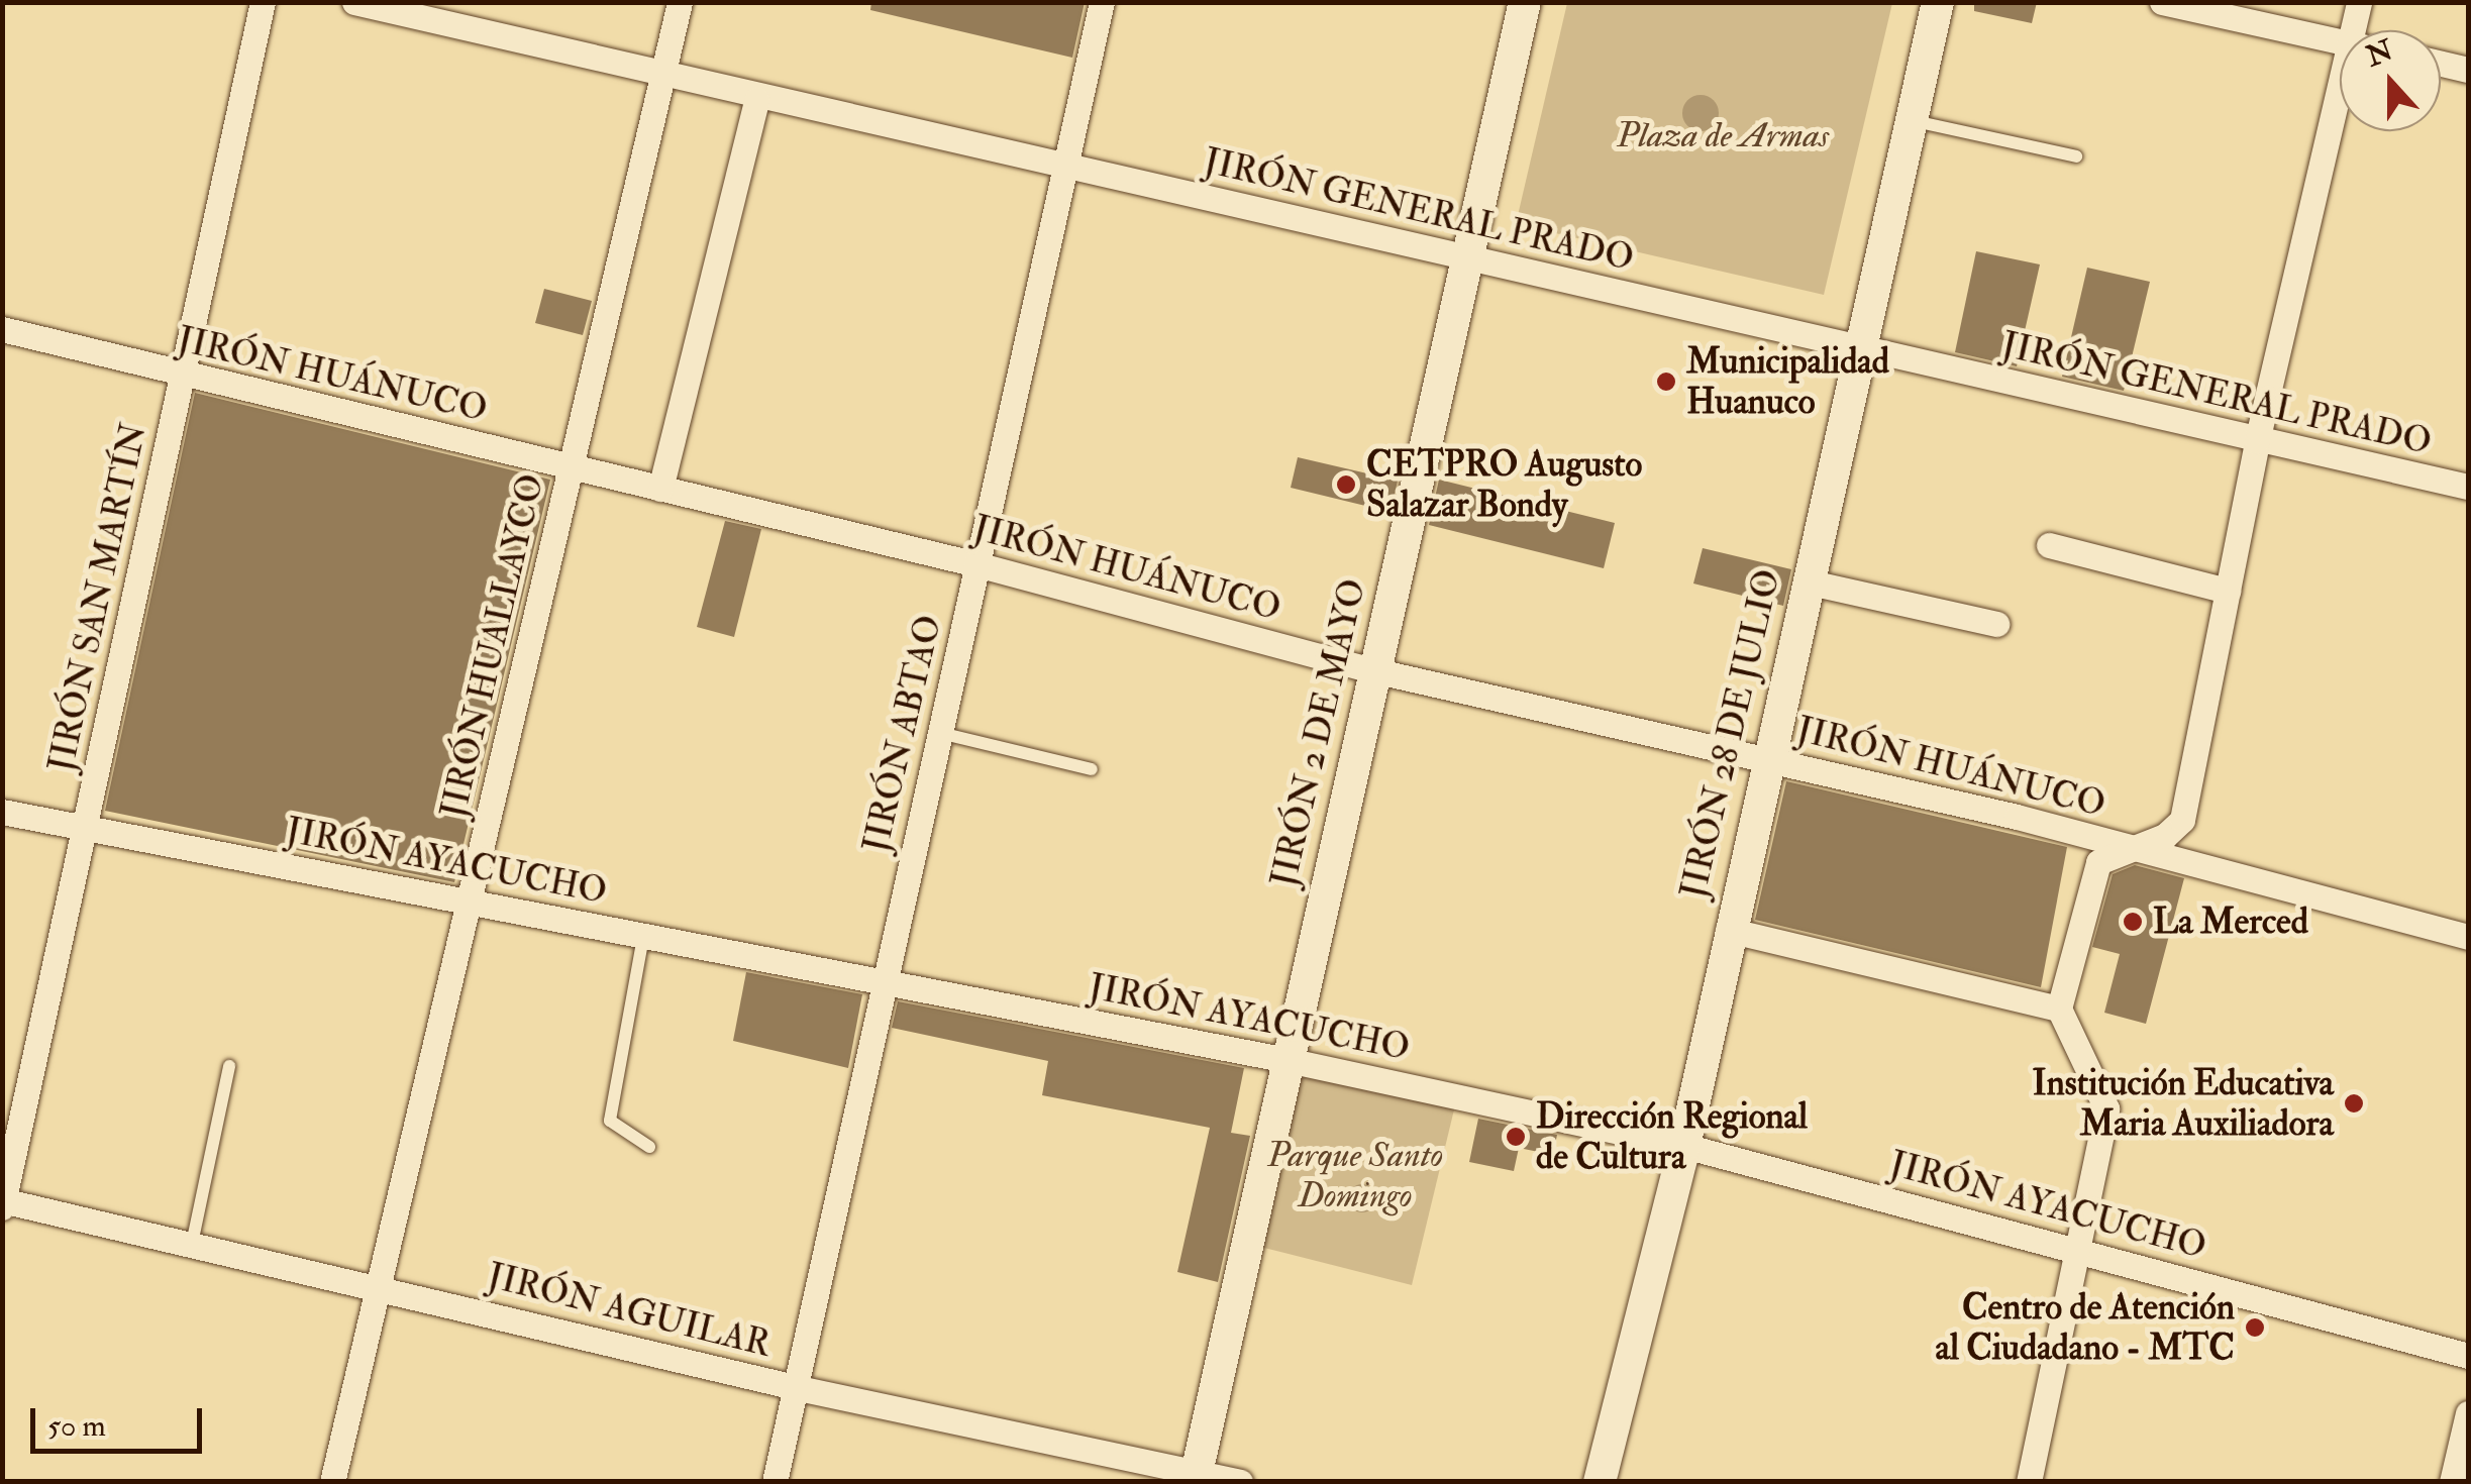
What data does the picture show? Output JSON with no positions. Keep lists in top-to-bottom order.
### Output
{
  "streets": {
    "street": [
      "JIRÓN GENERAL PRADO",
      "JIRÓN HUÁNUCO",
      "JIRÓN SAN MARTÍN",
      "JIRÓN HUALLAYCO",
      "JIRÓN 2 DE MAYO",
      "JIRÓN ABTAO",
      "JIRÓN 28 DE JULIO",
      "JIRÓN AYACUCHO",
      "JIRÓN AGUILAR"
    ]
  },
  "crossings": [
    ["JIRÓN GENERAL PRADO", "JIRÓN HUALLAYCO"],
    ["JIRÓN GENERAL PRADO", "JIRÓN 2 DE MAYO"],
    ["JIRÓN GENERAL PRADO", "JIRÓN ABTAO"],
    ["JIRÓN GENERAL PRADO", "JIRÓN 28 DE JULIO"],
    ["JIRÓN HUÁNUCO", "JIRÓN SAN MARTÍN"],
    ["JIRÓN HUÁNUCO", "JIRÓN HUALLAYCO"],
    ["JIRÓN HUÁNUCO", "JIRÓN 2 DE MAYO"],
    ["JIRÓN HUÁNUCO", "JIRÓN ABTAO"],
    ["JIRÓN HUÁNUCO", "JIRÓN 28 DE JULIO"],
    ["JIRÓN SAN MARTÍN", "JIRÓN AYACUCHO"],
    ["JIRÓN SAN MARTÍN", "JIRÓN AGUILAR"],
    ["JIRÓN HUALLAYCO", "JIRÓN AYACUCHO"],
    ["JIRÓN HUALLAYCO", "JIRÓN AGUILAR"],
    ["JIRÓN 2 DE MAYO", "JIRÓN AYACUCHO"],
    ["JIRÓN 2 DE MAYO", "JIRÓN AGUILAR"],
    ["JIRÓN ABTAO", "JIRÓN AYACUCHO"],
    ["JIRÓN ABTAO", "JIRÓN AGUILAR"],
    ["JIRÓN 28 DE JULIO", "JIRÓN AYACUCHO"]
  ],
  "parks": ["Plaza de Armas", "Parque Santo Domingo"],
  "places": [
    "Municipalidad Huanuco",
    "CETPRO Augusto Salazar Bondy",
    "La Merced",
    "Institución Educativa Maria Auxiliadora",
    "Dirección Regional de Cultura",
    "Centro de Atención al Ciudadano - MTC"
  ],
  "scale_bar": "50 m",
  "north": "top"
}
